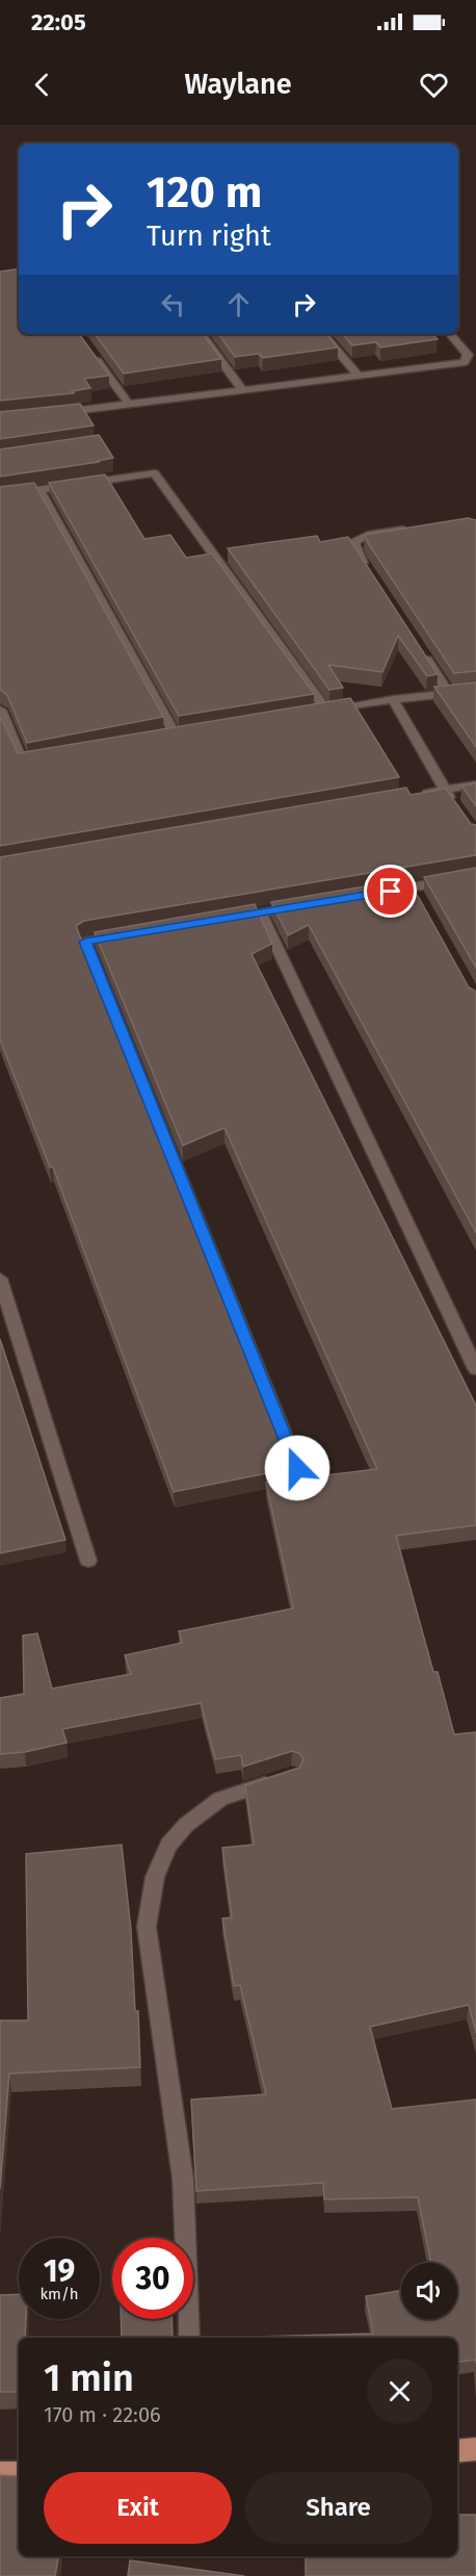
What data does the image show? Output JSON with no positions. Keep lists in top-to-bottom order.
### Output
{
  "page": {
    "status": "22:05",
    "header": "Waylane",
    "turn": ["120 m", "Turn right"],
    "speed": "19 km/h",
    "limit": "30",
    "heading": ["1 min", "170 m · 22:06"],
    "buttons": ["Exit", "Share"]
  }
}
